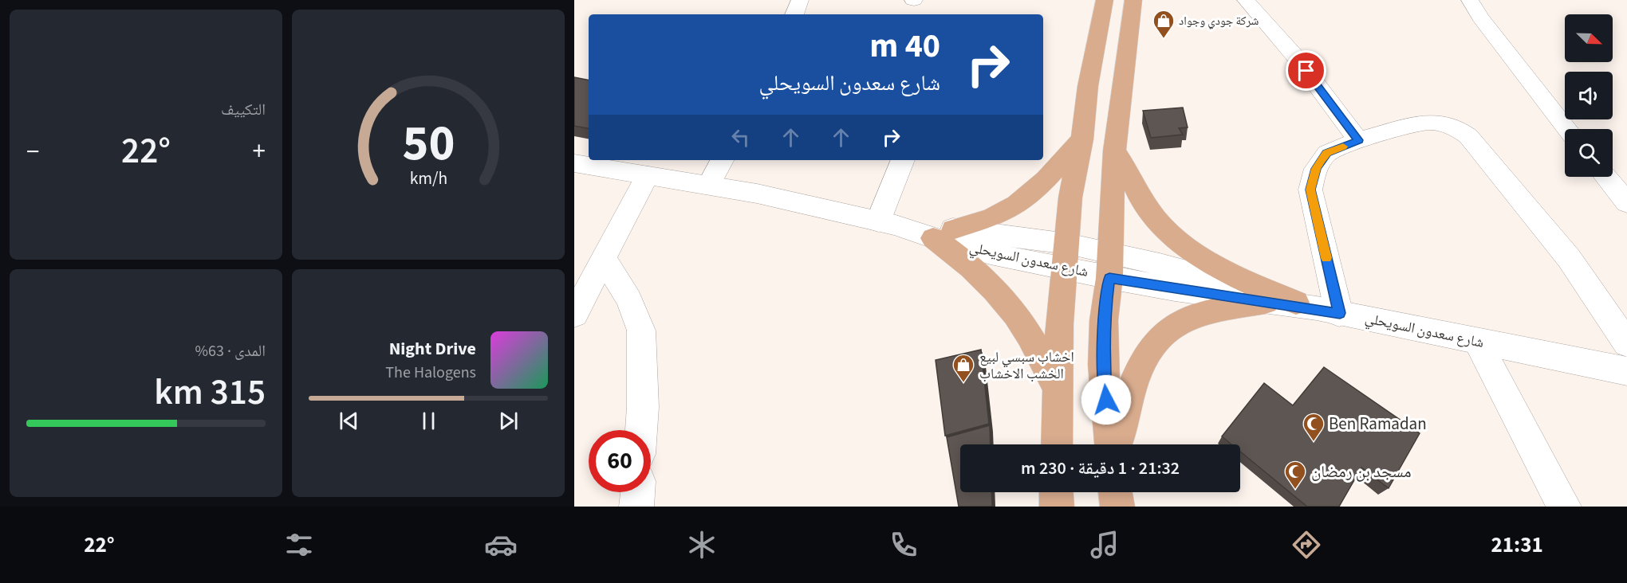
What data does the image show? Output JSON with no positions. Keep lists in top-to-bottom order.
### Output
{
  "streets": {
    "street": ["شارع سعدون السويحلي"]
  },
  "places": {
    "shop": ["شركة جودي وجواد", "اخشاب سبسي لبيع الخشب الاخشاب"],
    "mosque": ["Ben Ramadan", "مسجد بن رمضان"]
  },
  "north": "bottom right",
  "page": {
    "tile": [
      "التكييف",
      ["المدى · 63%", "315 km"]
    ],
    "turn": ["40 m", "شارع سعدون السويحلي"],
    "heat": ["−", "22°", "+"],
    "song": ["Night Drive", "The Halogens"],
    "limit": "60",
    "trip": "21:32 · 1 دقيقة · 230 m",
    "tabs": ["21:31", "22°"],
    "gauge": ["50", "km/h"]
  }
}
